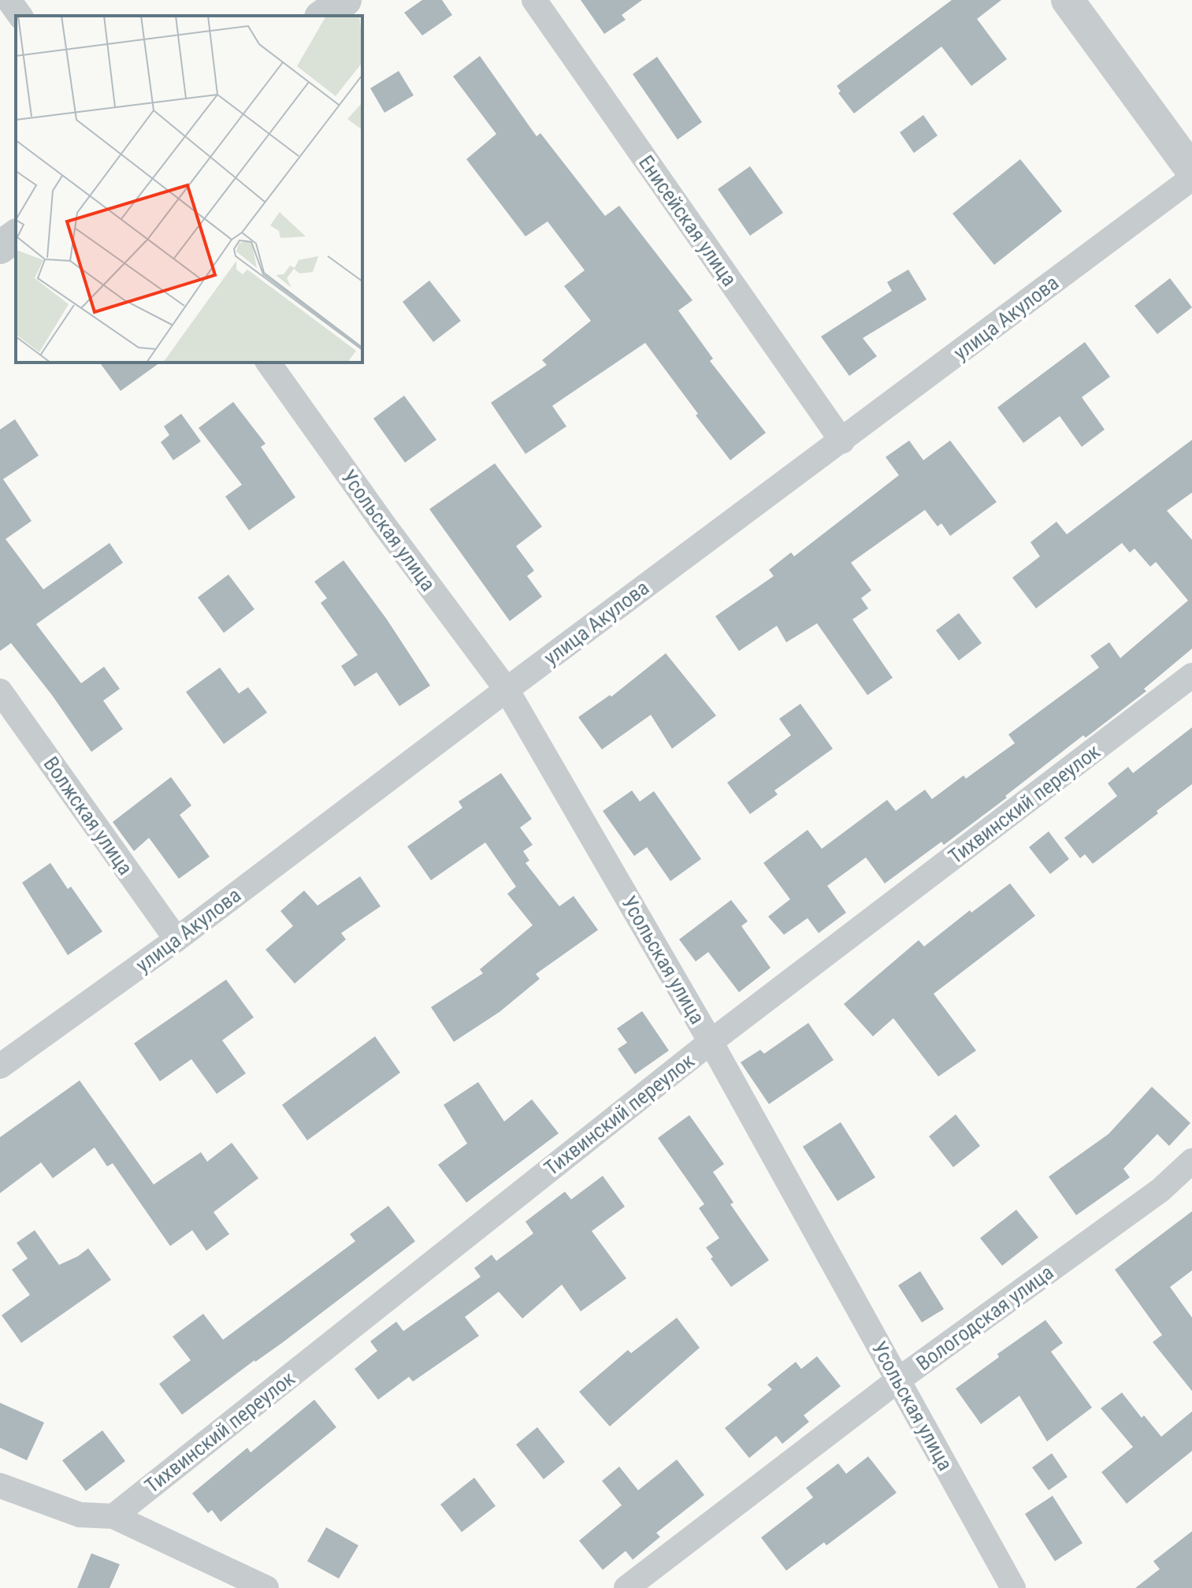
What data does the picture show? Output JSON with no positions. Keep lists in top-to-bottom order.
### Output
{
  "streets": {
    "street": [
      "Енисейская улица",
      "улица Акулова",
      "Усольская улица",
      "Тихвинский переулок",
      "Волжская улица",
      "Вологодская улица"
    ]
  },
  "crossings": [
    ["Енисейская улица", "улица Акулова"],
    ["улица Акулова", "Усольская улица"],
    ["улица Акулова", "Волжская улица"],
    ["Усольская улица", "Тихвинский переулок"],
    ["Усольская улица", "Вологодская улица"]
  ]
}
